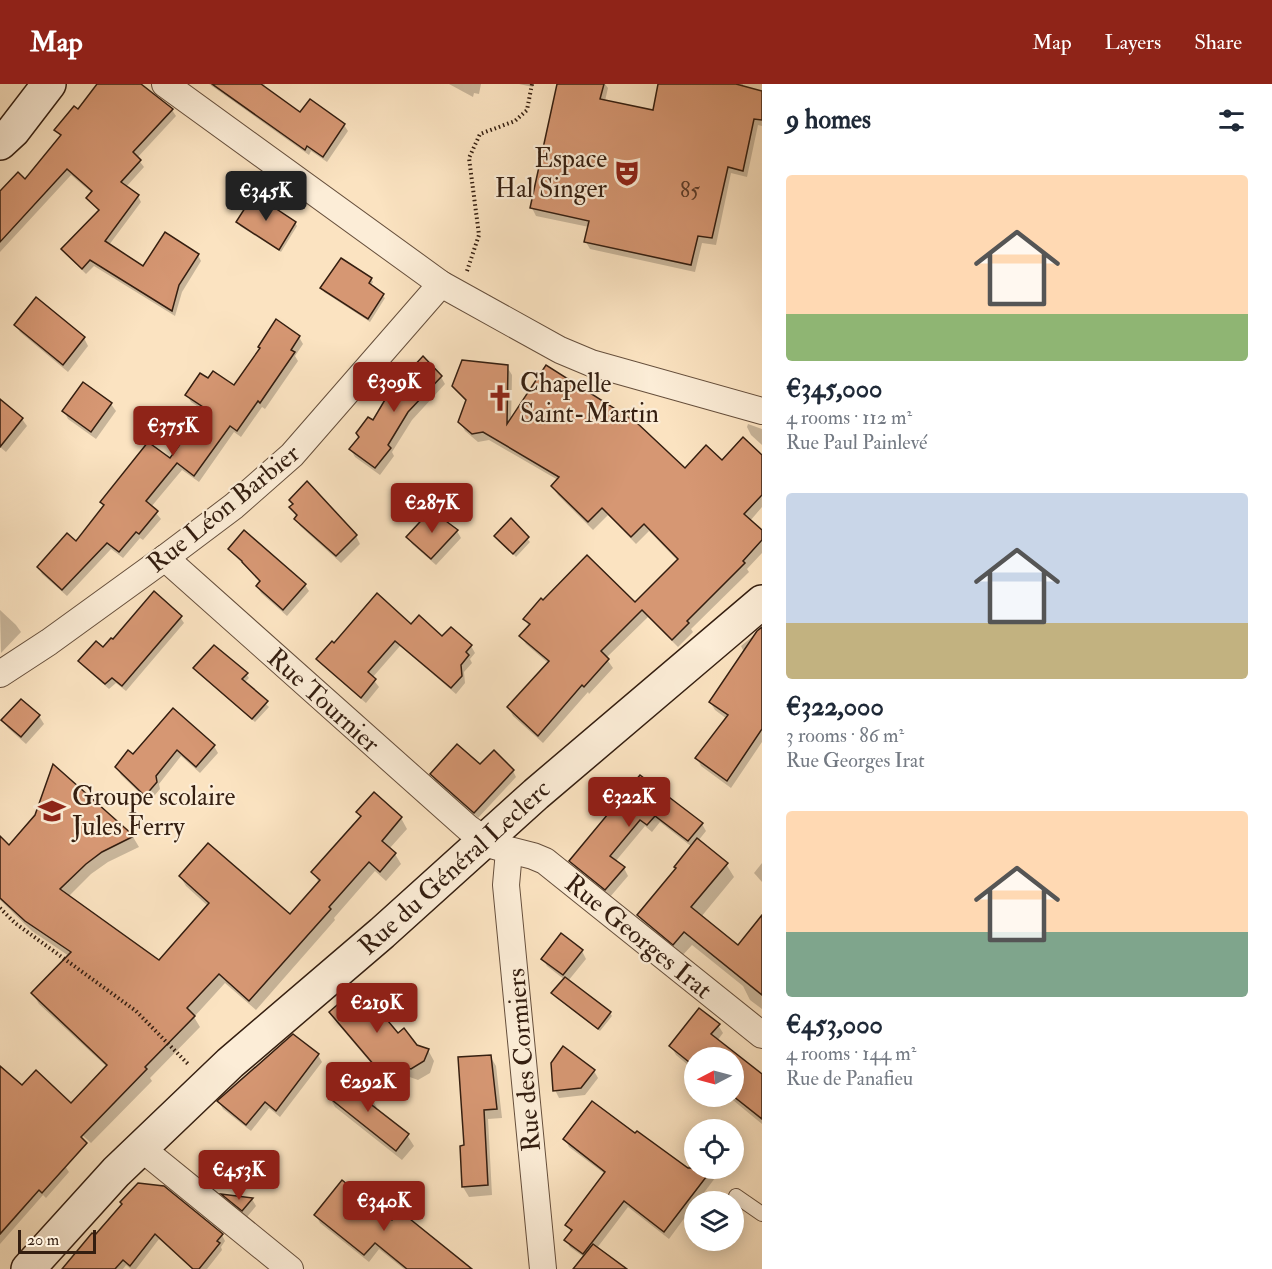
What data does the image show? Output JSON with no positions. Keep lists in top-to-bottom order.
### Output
{
  "streets": {
    "street": [
      "Rue Léon Barbier",
      "Rue Tournier",
      "Rue du Général Leclerc",
      "Rue Georges Irat",
      "Rue des Cormiers"
    ]
  },
  "crossings": [
    ["Rue Léon Barbier", "Rue Tournier"],
    ["Rue Tournier", "Rue du Général Leclerc"],
    ["Rue Tournier", "Rue Georges Irat"],
    ["Rue Tournier", "Rue des Cormiers"],
    ["Rue du Général Leclerc", "Rue Georges Irat"],
    ["Rue du Général Leclerc", "Rue des Cormiers"],
    ["Rue Georges Irat", "Rue des Cormiers"]
  ],
  "places": {
    "theatre": ["Espace Hal Singer"],
    "church": ["Chapelle Saint-Martin"],
    "school or university": ["Groupe scolaire Jules Ferry"]
  },
  "house_numbers": ["85"],
  "scale_bar": "20 m",
  "north": "left",
  "page": {
    "header": "Map",
    "nav": ["Map", "Layers", "Share"],
    "heading": "9 homes",
    "list": [
      {
        "name": "€345,000",
        "note": "4 rooms · 112 m² · Rue Paul Painlevé"
      },
      {
        "name": "€322,000",
        "note": "3 rooms · 86 m² · Rue Georges Irat"
      },
      {
        "name": "€453,000",
        "note": "4 rooms · 144 m² · Rue de Panafieu"
      }
    ],
    "price": [
      "€345K",
      "€309K",
      "€375K",
      "€287K",
      "€322K",
      "€219K",
      "€292K",
      "€453K",
      "€340K"
    ],
    "scale": "20 m"
  }
}
